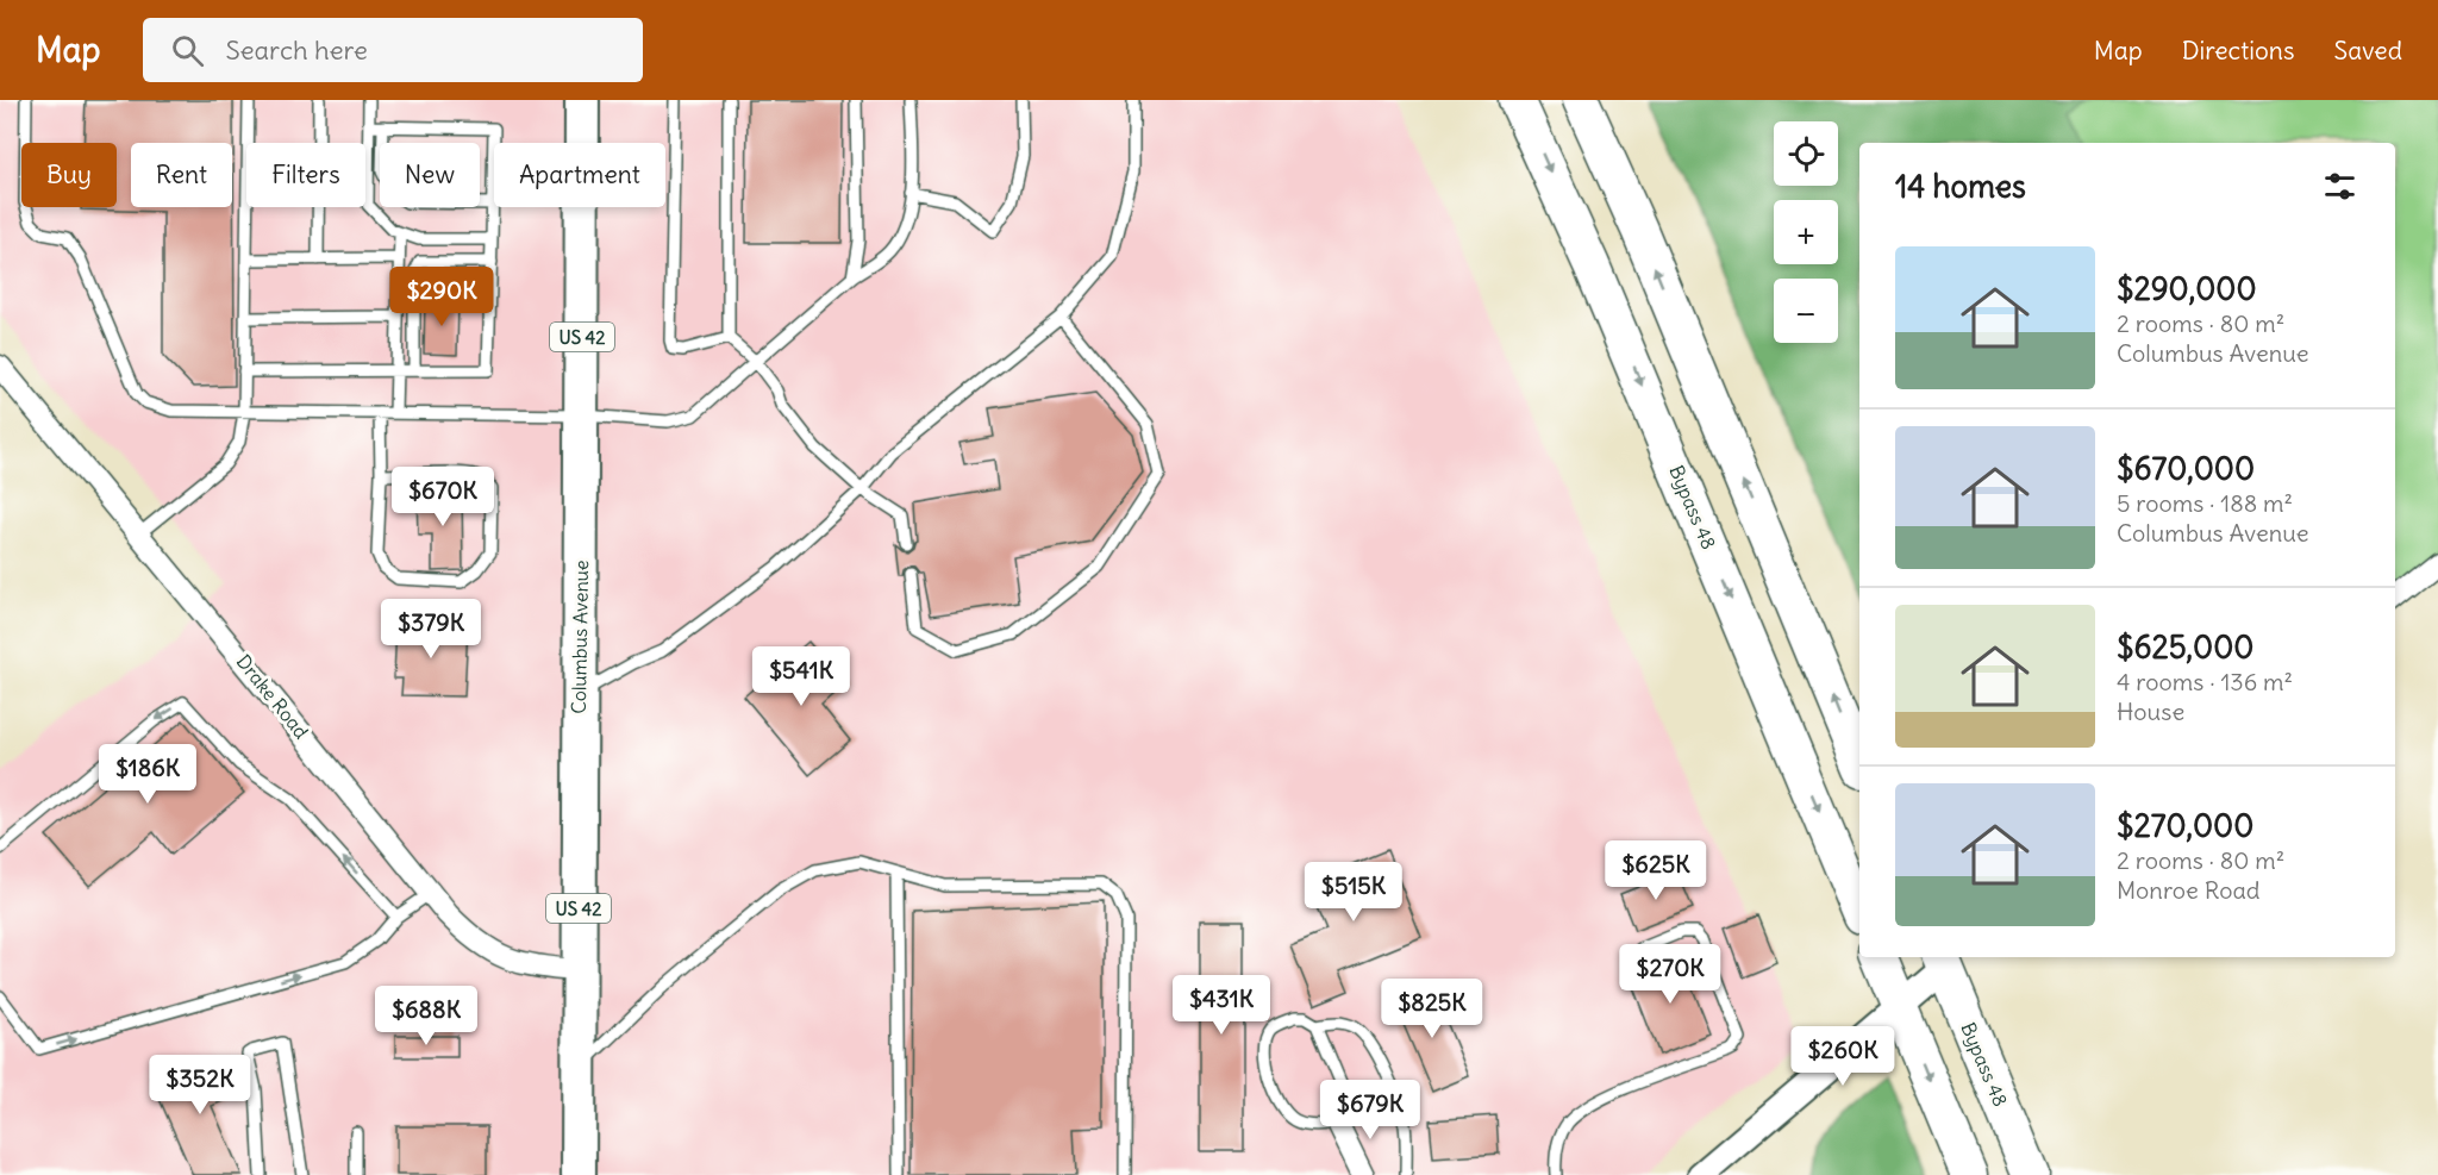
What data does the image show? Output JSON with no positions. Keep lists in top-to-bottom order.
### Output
{
  "streets": {
    "highway": ["Bypass 48"],
    "main road": ["US 42", "Columbus Avenue"],
    "street": ["Drake Road"]
  },
  "crossings": [
    ["Columbus Avenue", "Drake Road"]
  ],
  "page": {
    "header": "Map",
    "search": "Search here",
    "nav": ["Map", "Directions", "Saved"],
    "map_buttons": ["+", "−"],
    "chip": [
      "Buy",
      "Rent",
      "Filters",
      "New",
      "Apartment"
    ],
    "heading": "14 homes",
    "list": [
      {
        "name": "$290,000",
        "note": "2 rooms · 80 m² · Columbus Avenue"
      },
      {
        "name": "$670,000",
        "note": "5 rooms · 188 m² · Columbus Avenue"
      },
      {
        "name": "$625,000",
        "note": "4 rooms · 136 m² · House"
      },
      {
        "name": "$270,000",
        "note": "2 rooms · 80 m² · Monroe Road"
      }
    ],
    "price": [
      "$290K",
      "$670K",
      "$379K",
      "$541K",
      "$186K",
      "$625K",
      "$515K",
      "$270K",
      "$431K",
      "$825K",
      "$688K",
      "$260K",
      "$352K",
      "$679K"
    ]
  }
}
